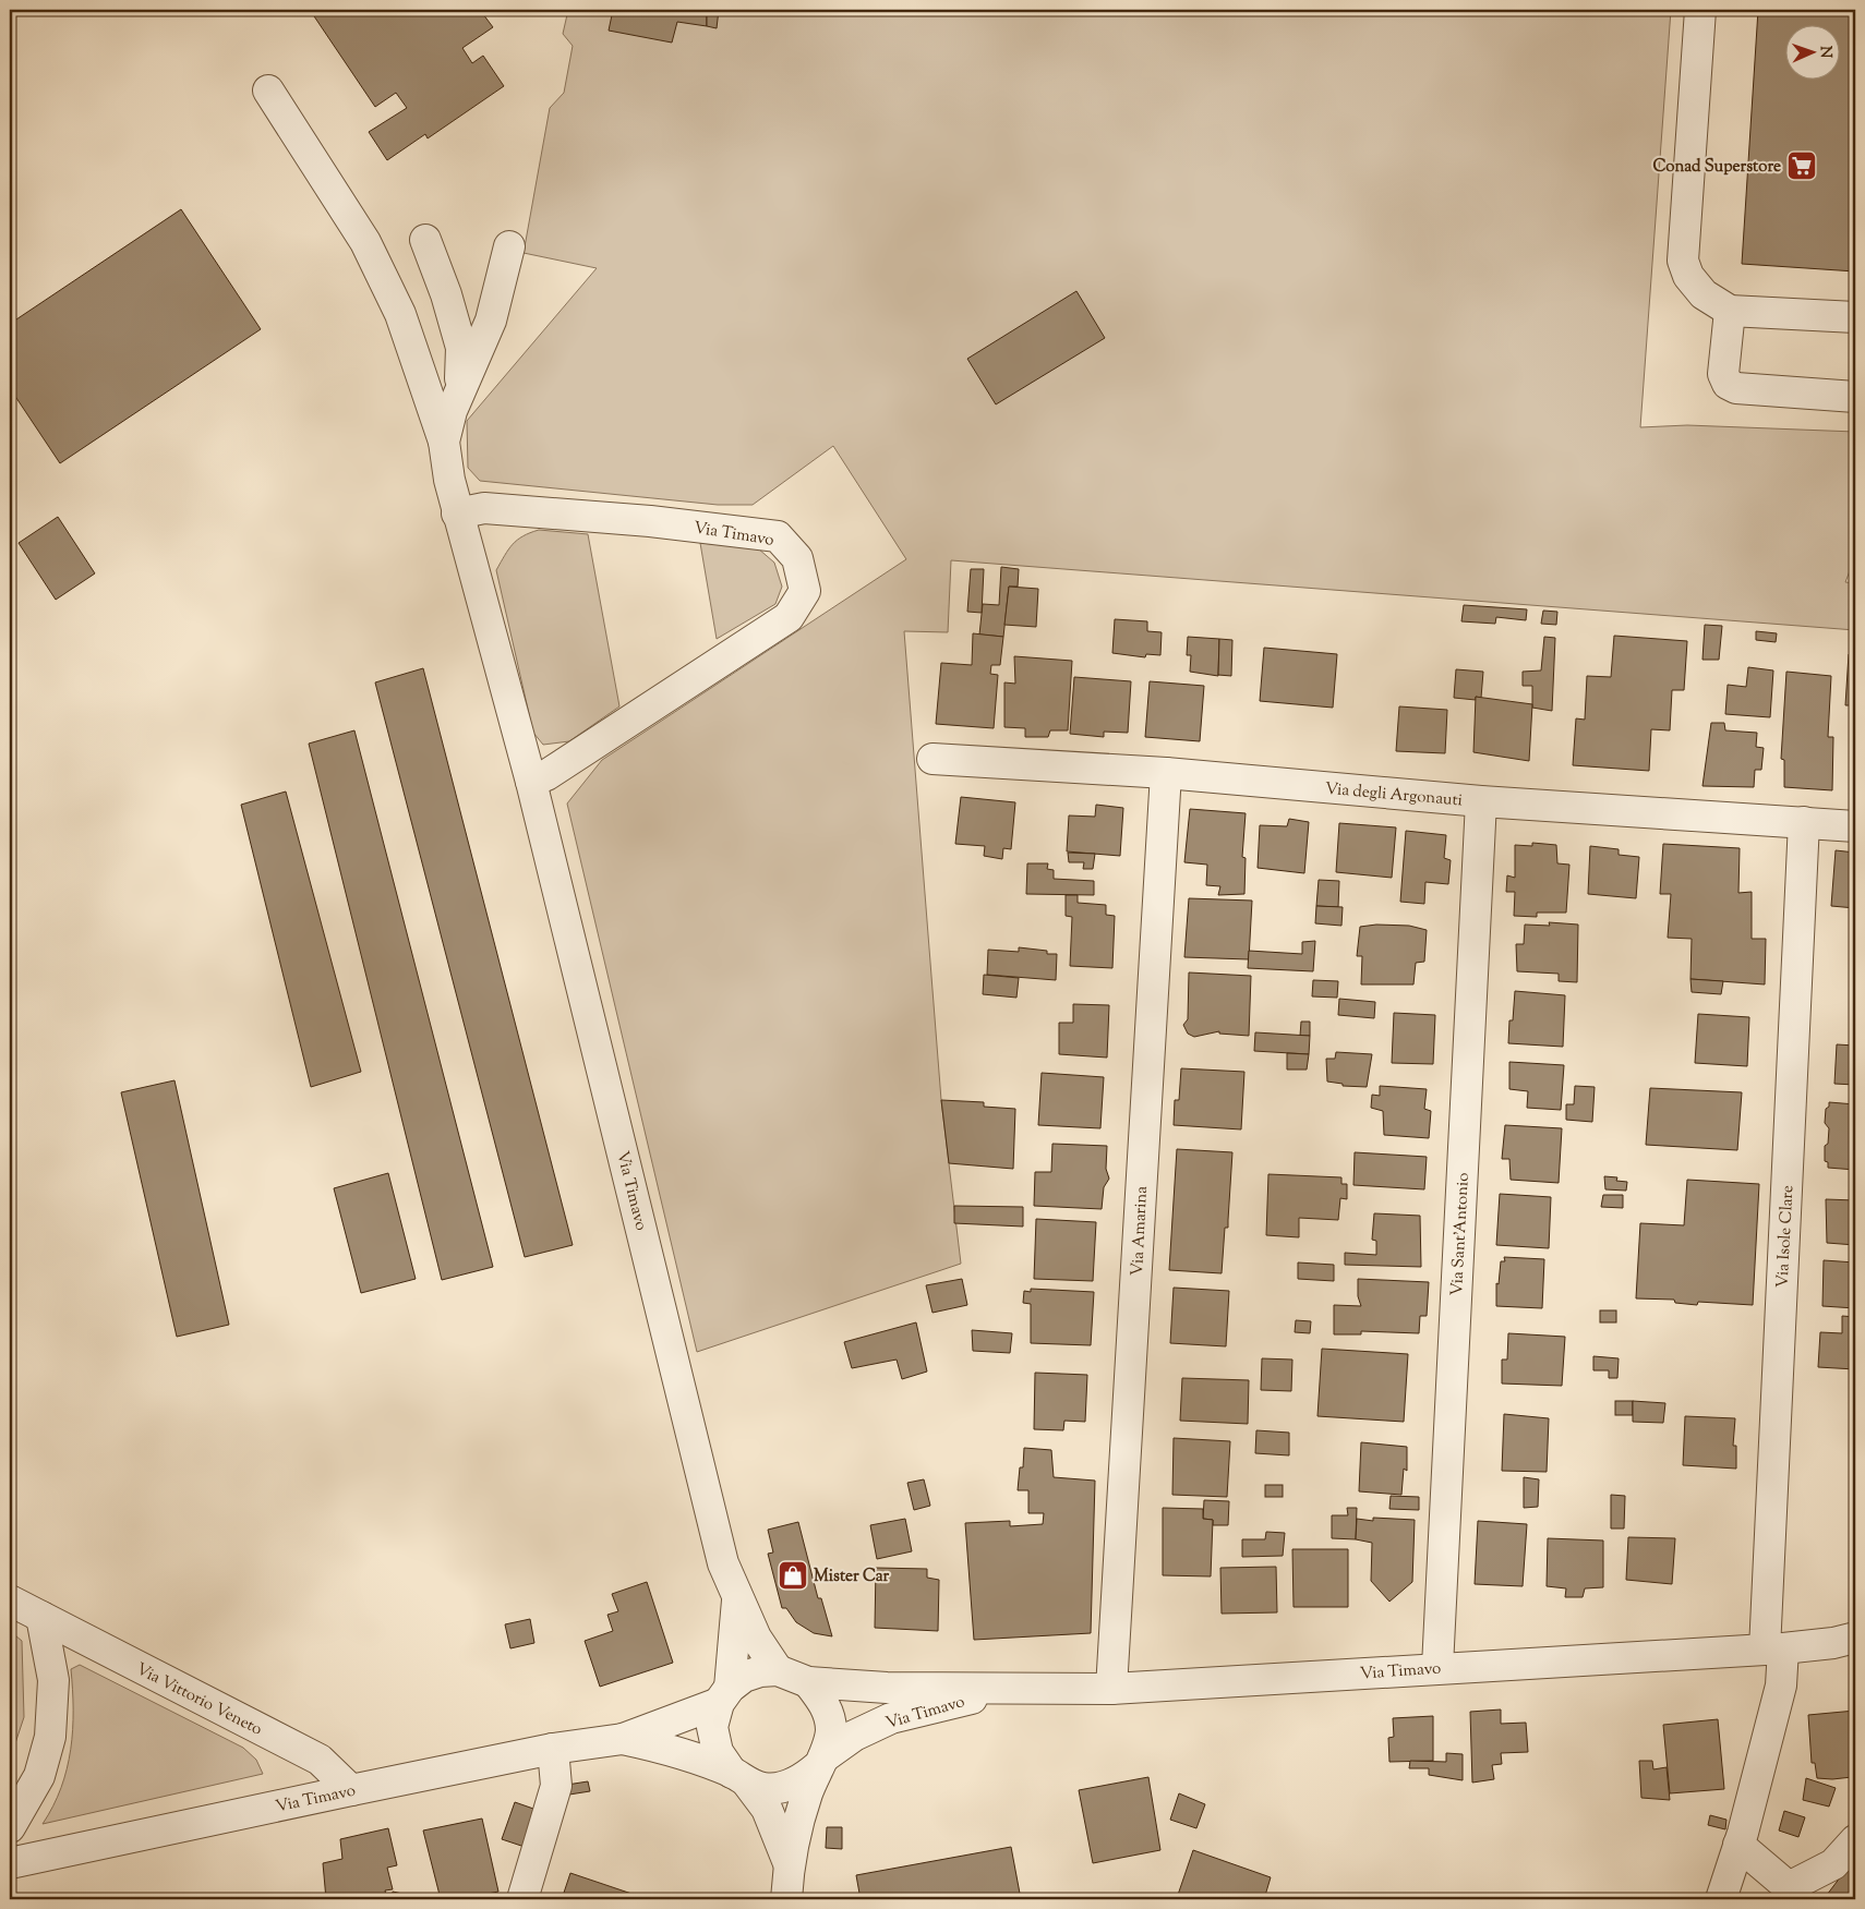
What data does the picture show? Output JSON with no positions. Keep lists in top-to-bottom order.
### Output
{
  "streets": {
    "street": [
      "Via Timavo",
      "Via degli Argonauti",
      "Via Amarina",
      "Via Sant'Antonio",
      "Via Isole Clare",
      "Via Vittorio Veneto"
    ]
  },
  "crossings": [
    ["Via Timavo", "Via Amarina"],
    ["Via Timavo", "Via Sant'Antonio"],
    ["Via Timavo", "Via Isole Clare"],
    ["Via Timavo", "Via Vittorio Veneto"],
    ["Via degli Argonauti", "Via Amarina"],
    ["Via degli Argonauti", "Via Sant'Antonio"],
    ["Via degli Argonauti", "Via Isole Clare"]
  ],
  "places": {
    "supermarket": ["Conad Superstore"],
    "shop": ["Mister Car"]
  },
  "north": "right"
}
